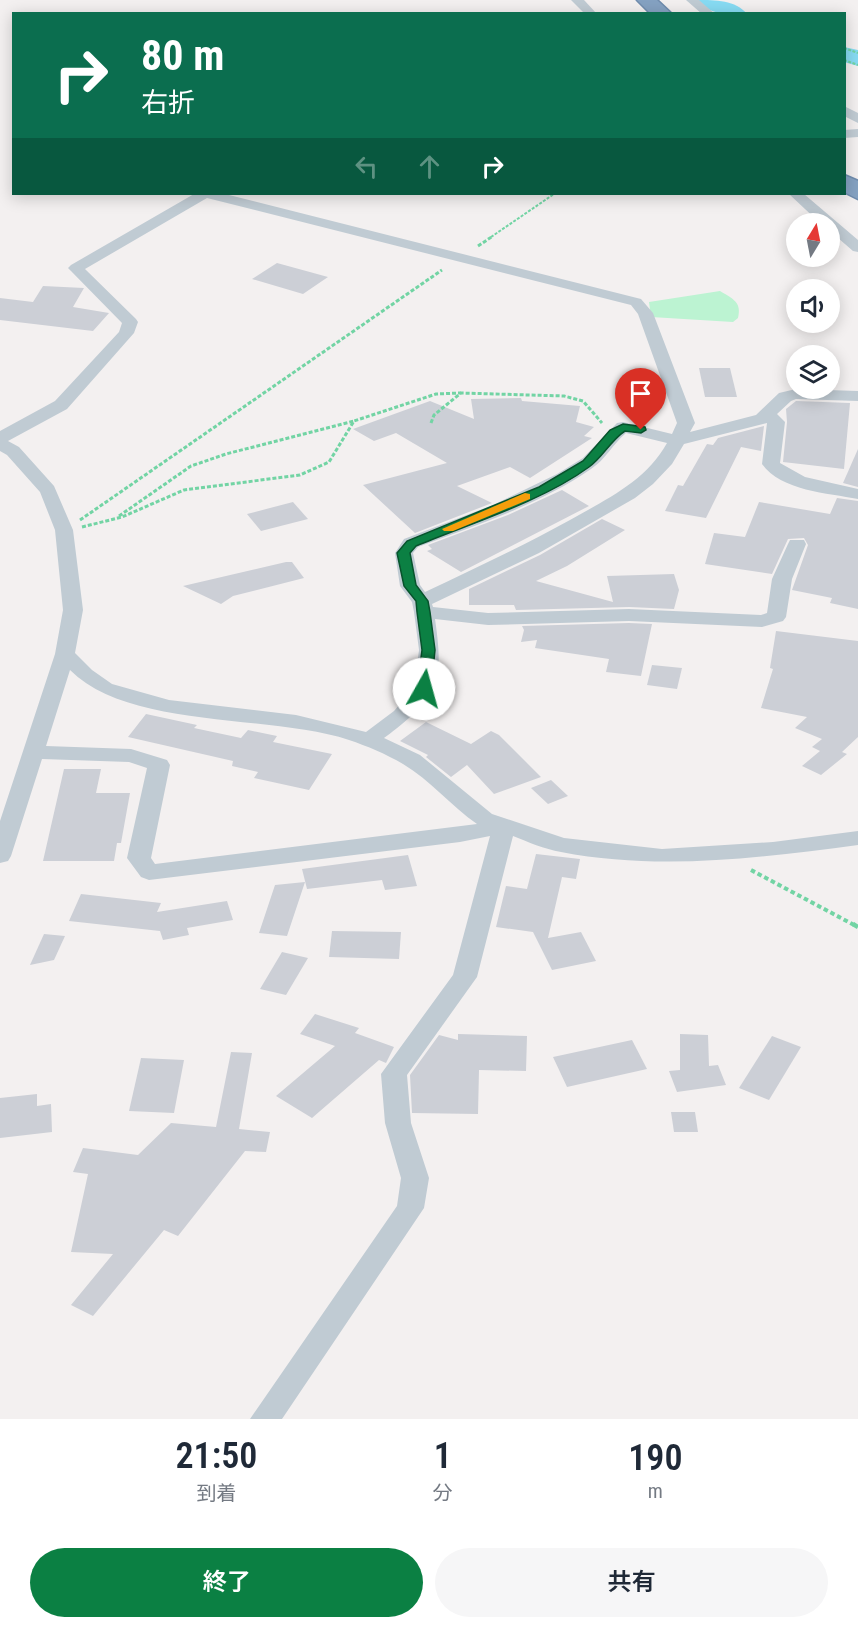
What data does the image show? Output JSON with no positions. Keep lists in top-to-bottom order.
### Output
{
  "north": "top",
  "page": {
    "turn": ["80 m", "右折"],
    "eta": [
      "21:50",
      "到着",
      "1",
      "分",
      "190",
      "m"
    ],
    "buttons": ["終了", "共有"]
  }
}
